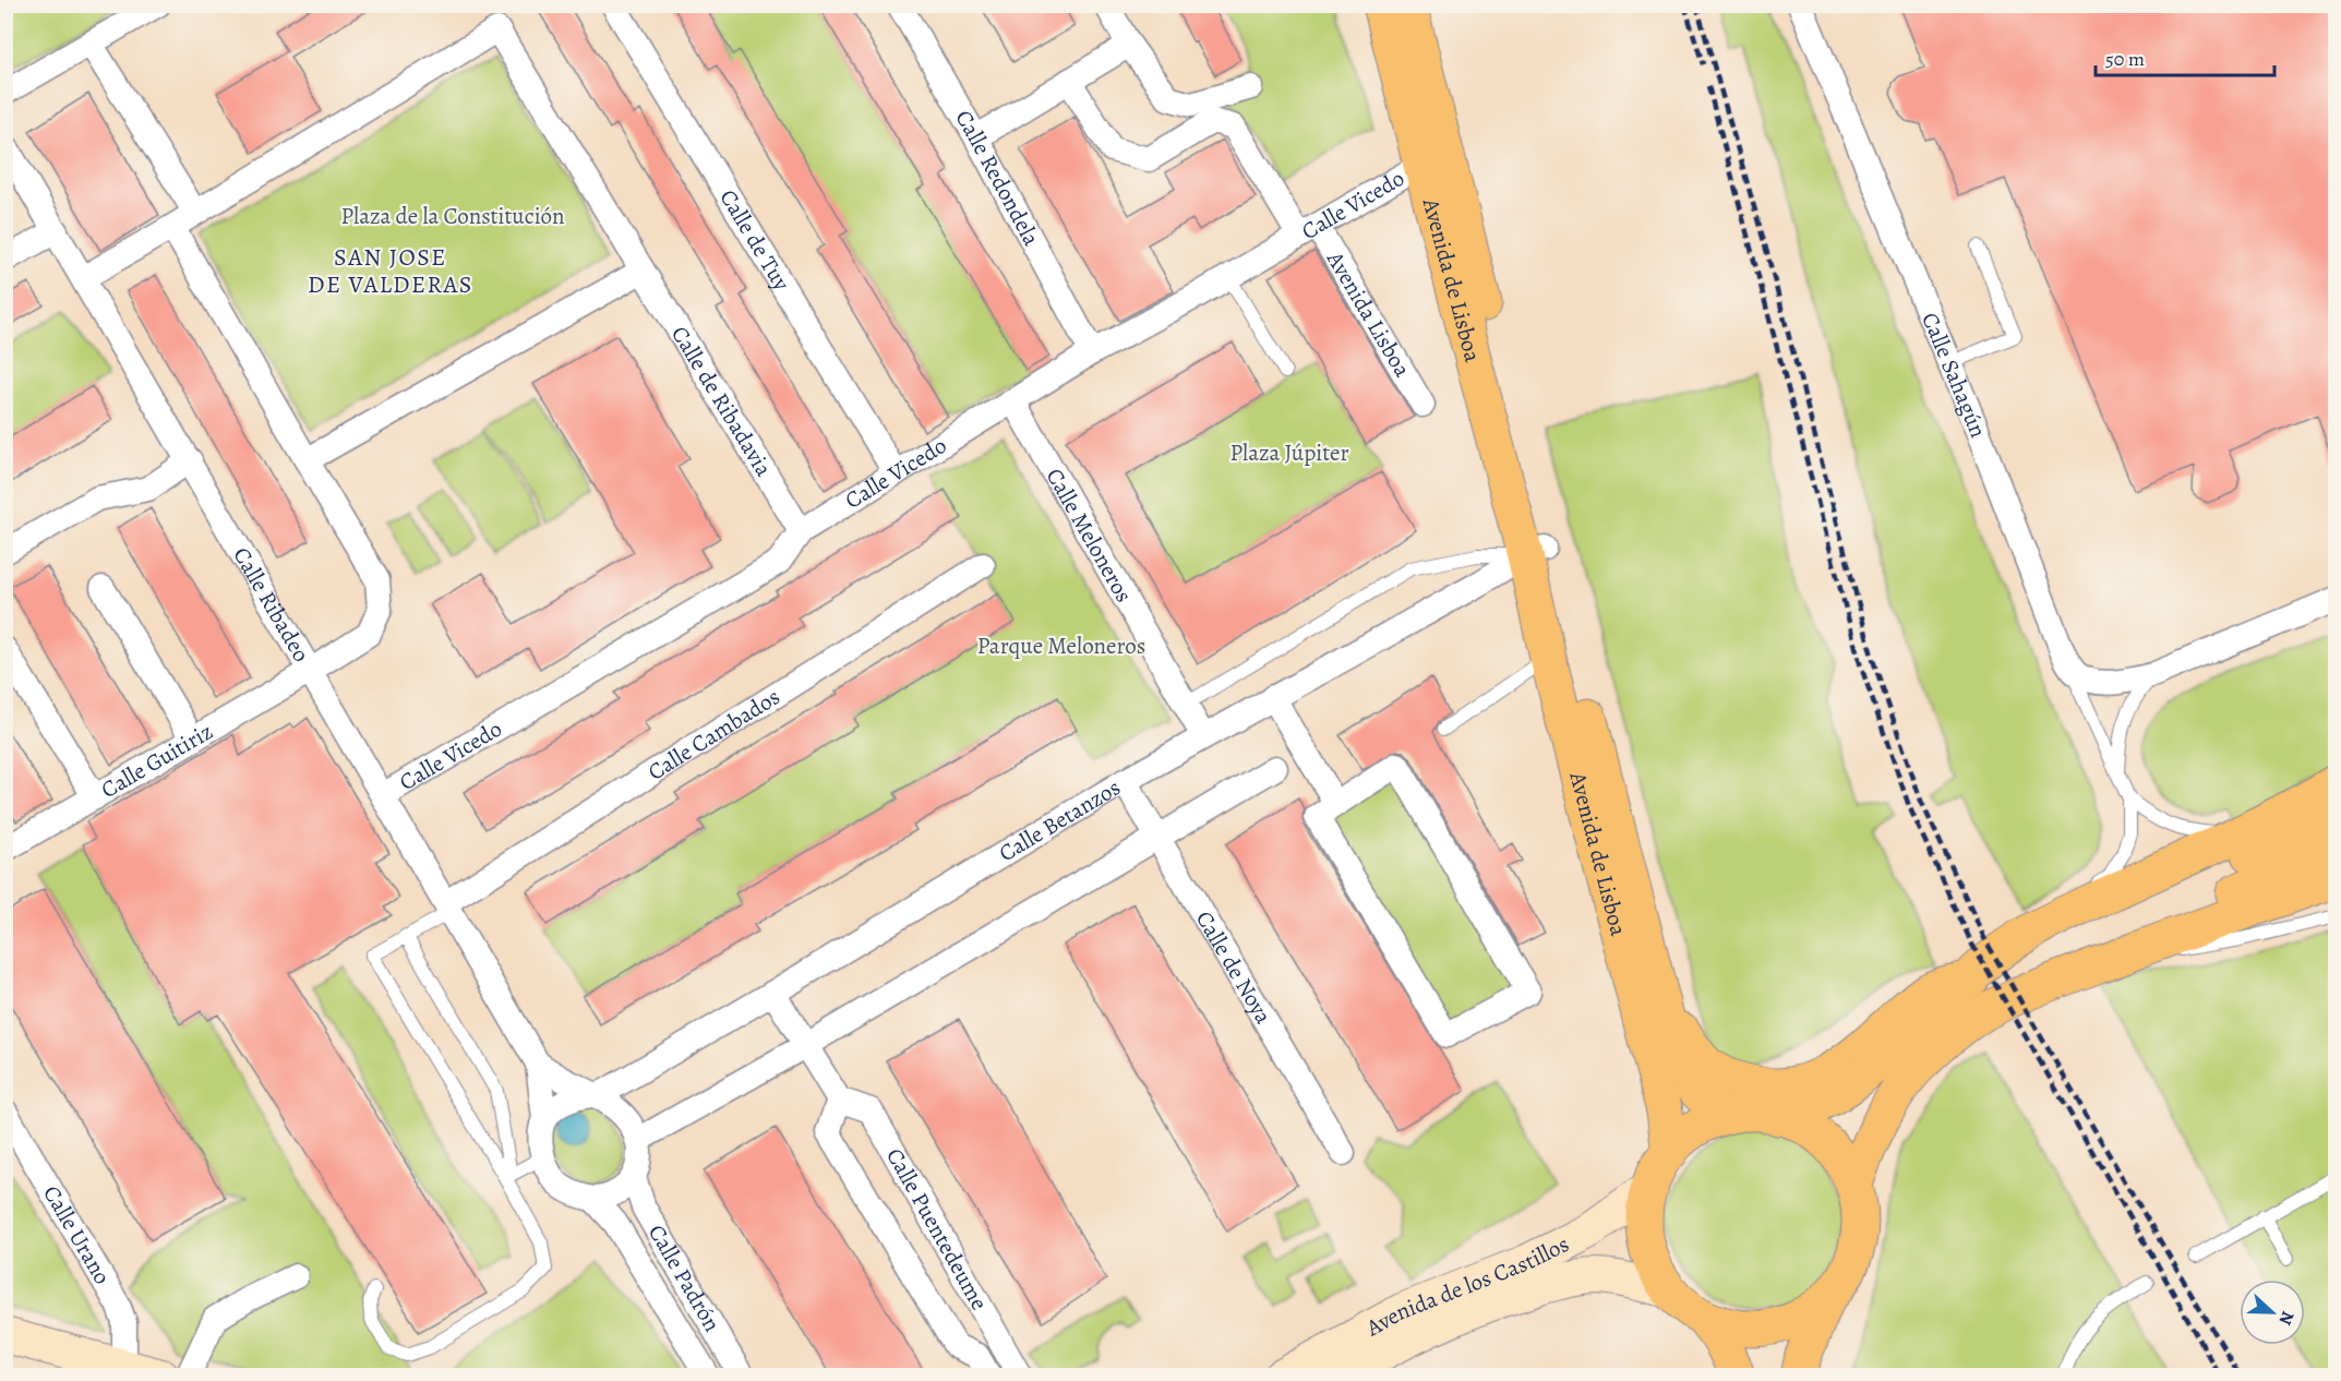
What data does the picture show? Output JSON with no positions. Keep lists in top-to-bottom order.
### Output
{
  "streets": {
    "main road": ["Avenida de Lisboa"],
    "street": [
      "Calle Redondela",
      "Calle Vicedo",
      "Calle de Tuy",
      "Avenida Lisboa",
      "Calle Sahagún",
      "Calle de Ribadavia",
      "Calle Meloneros",
      "Calle Ribadeo",
      "Calle Cambados",
      "Calle Guitiriz",
      "Calle Betanzos",
      "Calle de Noya",
      "Calle Puentedeume",
      "Calle Urano",
      "Calle Padrón",
      "Avenida de los Castillos"
    ]
  },
  "crossings": [
    ["Calle Redondela", "Calle Vicedo"],
    ["Calle Vicedo", "Calle de Tuy"],
    ["Calle Vicedo", "Avenida de Lisboa"],
    ["Calle Vicedo", "Avenida Lisboa"],
    ["Calle Vicedo", "Calle de Ribadavia"],
    ["Calle Vicedo", "Calle Meloneros"],
    ["Calle Vicedo", "Calle Ribadeo"],
    ["Avenida de Lisboa", "Calle Betanzos"],
    ["Avenida de Lisboa", "Avenida de los Castillos"],
    ["Calle Meloneros", "Calle Betanzos"],
    ["Calle Ribadeo", "Calle Cambados"],
    ["Calle Ribadeo", "Calle Guitiriz"],
    ["Calle Ribadeo", "Calle Betanzos"],
    ["Calle Ribadeo", "Calle Padrón"],
    ["Calle Betanzos", "Calle de Noya"],
    ["Calle Betanzos", "Calle Padrón"]
  ],
  "districts": ["SAN JOSE DE VALDERAS"],
  "parks": ["Plaza de la Constitución", "Plaza Júpiter", "Parque Meloneros"],
  "scale_bar": "50 m",
  "north": "right"
}
